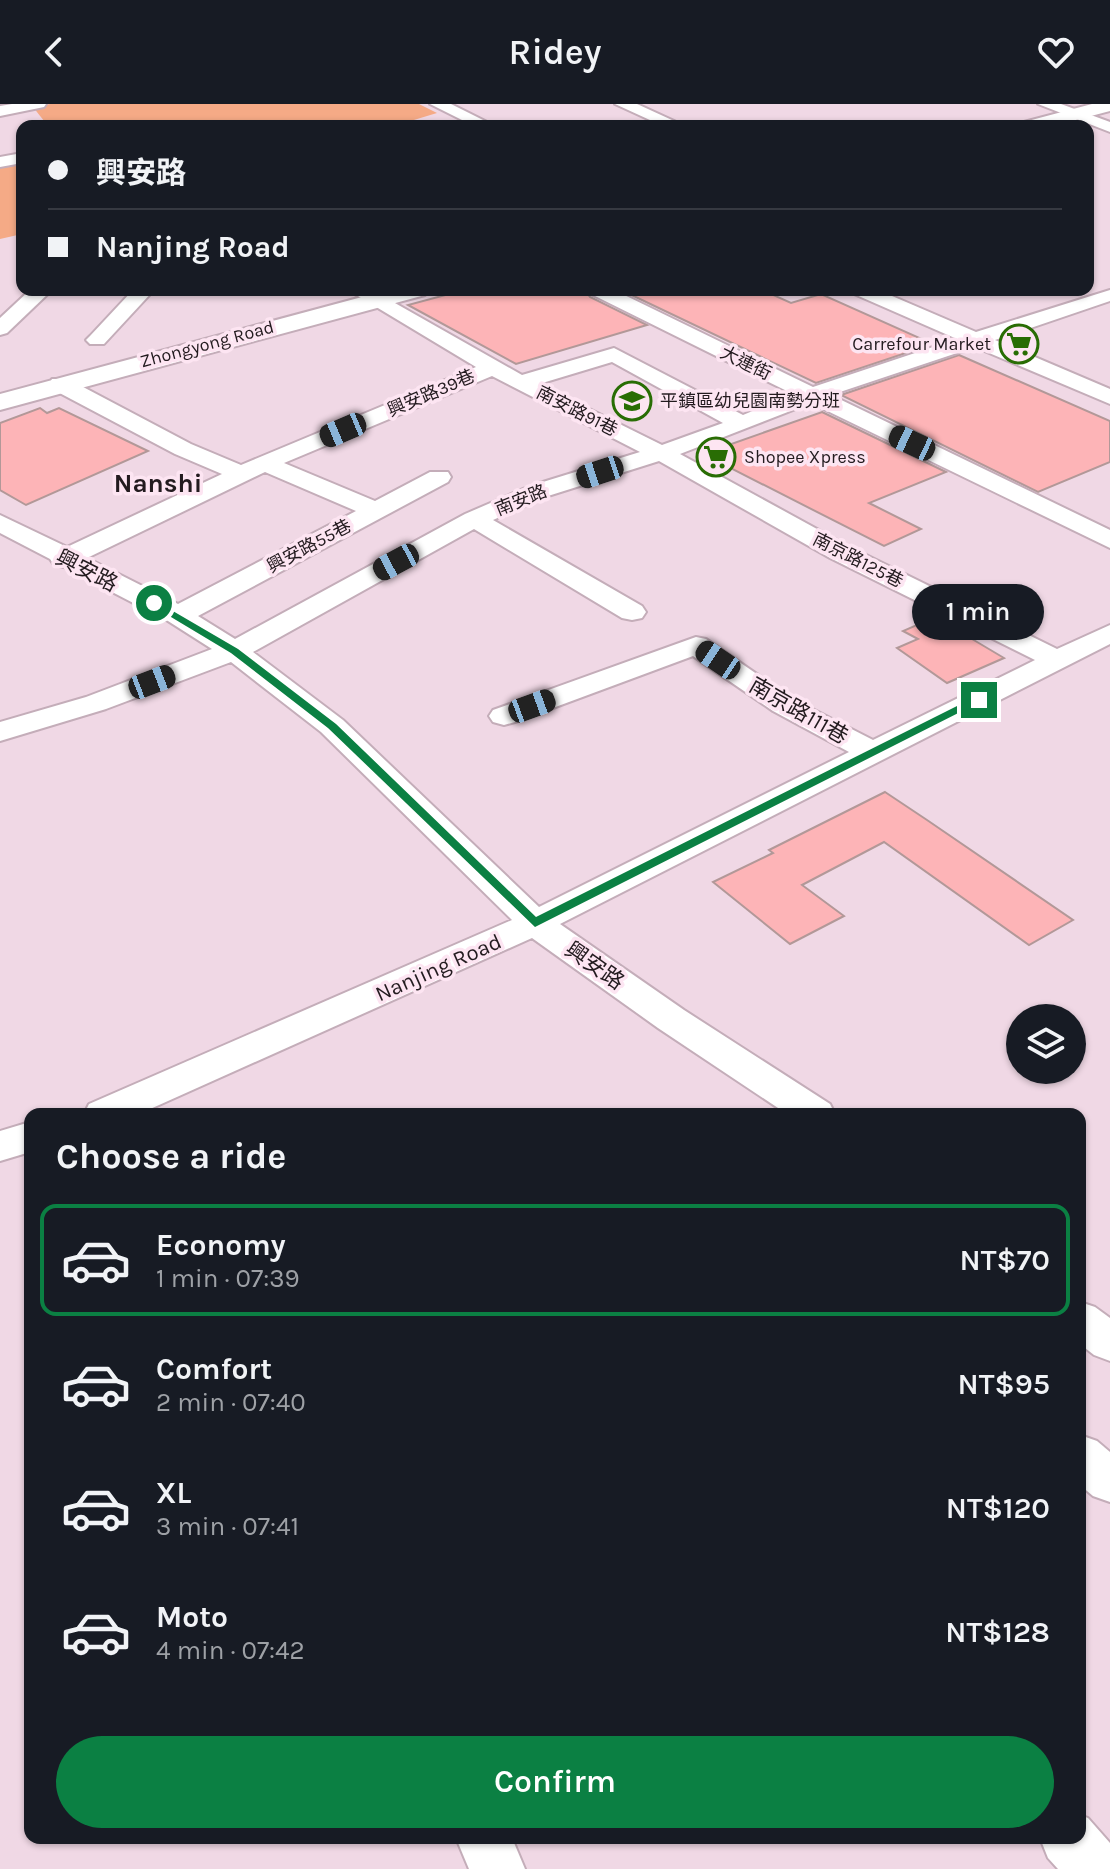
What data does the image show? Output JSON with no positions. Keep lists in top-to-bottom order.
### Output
{
  "streets": {
    "street": [
      "Zhongyong Road",
      "大連街",
      "興安路39巷",
      "南安路91巷",
      "南安路",
      "興安路55巷",
      "南京路125巷",
      "興安路",
      "南京路111巷",
      "Nanjing Road"
    ]
  },
  "crossings": [
    ["大連街", "南安路"],
    ["興安路39巷", "南安路91巷"],
    ["興安路39巷", "興安路"],
    ["南安路91巷", "南安路"],
    ["南安路91巷", "南京路125巷"],
    ["南安路", "南京路125巷"],
    ["南安路", "興安路"],
    ["興安路55巷", "興安路"],
    ["南京路125巷", "Nanjing Road"],
    ["興安路", "Nanjing Road"],
    ["南京路111巷", "Nanjing Road"]
  ],
  "districts": ["Nanshi"],
  "places": {
    "supermarket": ["Carrefour Market", "Shopee Xpress"],
    "school or university": ["平鎮區幼兒園南勢分班"]
  },
  "page": {
    "header": "Ridey",
    "banner": ["興安路", "Nanjing Road"],
    "bubble": "1 min",
    "heading": "Choose a ride",
    "list": [
      {
        "name": "Economy",
        "note": "1 min · 07:39",
        "value": "NT$70"
      },
      {
        "name": "Comfort",
        "note": "2 min · 07:40",
        "value": "NT$95"
      },
      {
        "name": "XL",
        "note": "3 min · 07:41",
        "value": "NT$120"
      },
      {
        "name": "Moto",
        "note": "4 min · 07:42",
        "value": "NT$128"
      }
    ],
    "buttons": "Confirm"
  }
}
